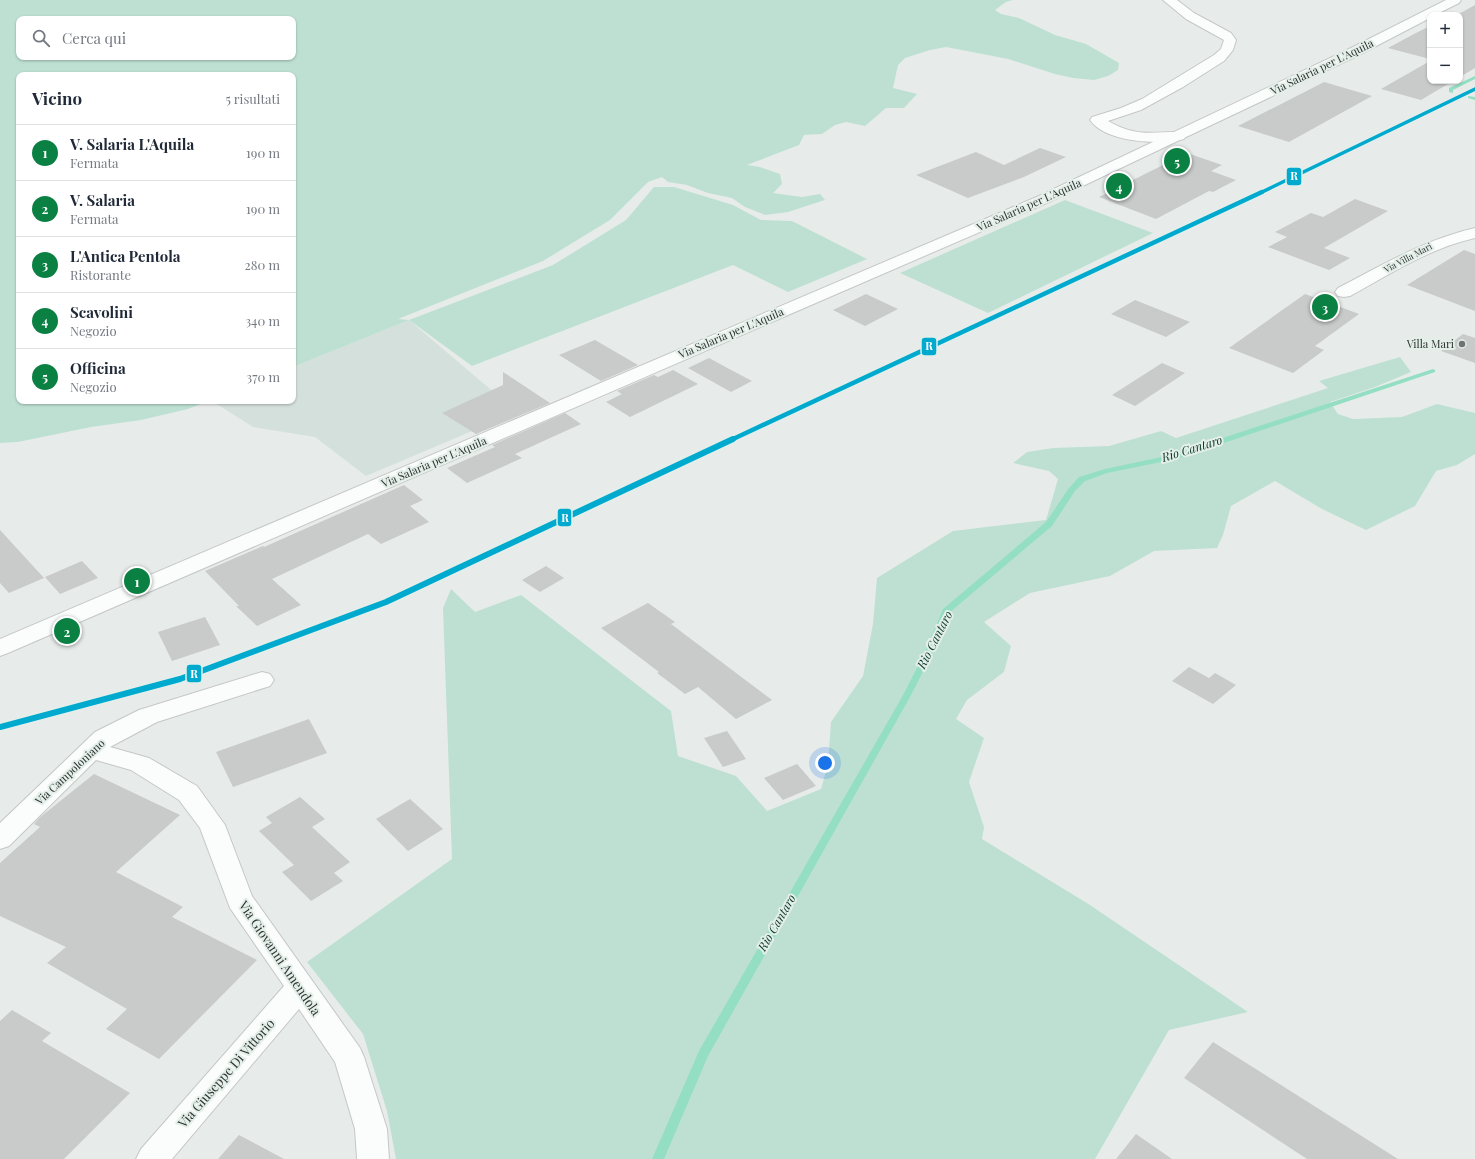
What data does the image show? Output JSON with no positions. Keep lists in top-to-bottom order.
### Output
{
  "streets": {
    "main road": [
      "Via Salaria per L'Aquila",
      "Via Villa Mari",
      "Via Campoloniano",
      "Via Giovanni Amendola",
      "Via Giuseppe Di Vittorio"
    ]
  },
  "crossings": [
    ["Via Campoloniano", "Via Giovanni Amendola"],
    ["Via Giovanni Amendola", "Via Giuseppe Di Vittorio"]
  ],
  "water": ["Rio Cantaro"],
  "places": ["Villa Mari"],
  "lines": ["transit line R"],
  "page": {
    "map_buttons": ["+", "−"],
    "search": "Cerca qui",
    "heading": ["Vicino", "5 risultati"],
    "list": [
      {
        "mark": "1",
        "name": "V. Salaria L'Aquila",
        "note": "Fermata",
        "value": "190 m"
      },
      {
        "mark": "2",
        "name": "V. Salaria",
        "note": "Fermata",
        "value": "190 m"
      },
      {
        "mark": "3",
        "name": "L'Antica Pentola",
        "note": "Ristorante",
        "value": "280 m"
      },
      {
        "mark": "4",
        "name": "Scavolini",
        "note": "Negozio",
        "value": "340 m"
      },
      {
        "mark": "5",
        "name": "Officina",
        "note": "Negozio",
        "value": "370 m"
      }
    ],
    "pins": [
      "5",
      "4",
      "3",
      "1",
      "2"
    ]
  }
}
